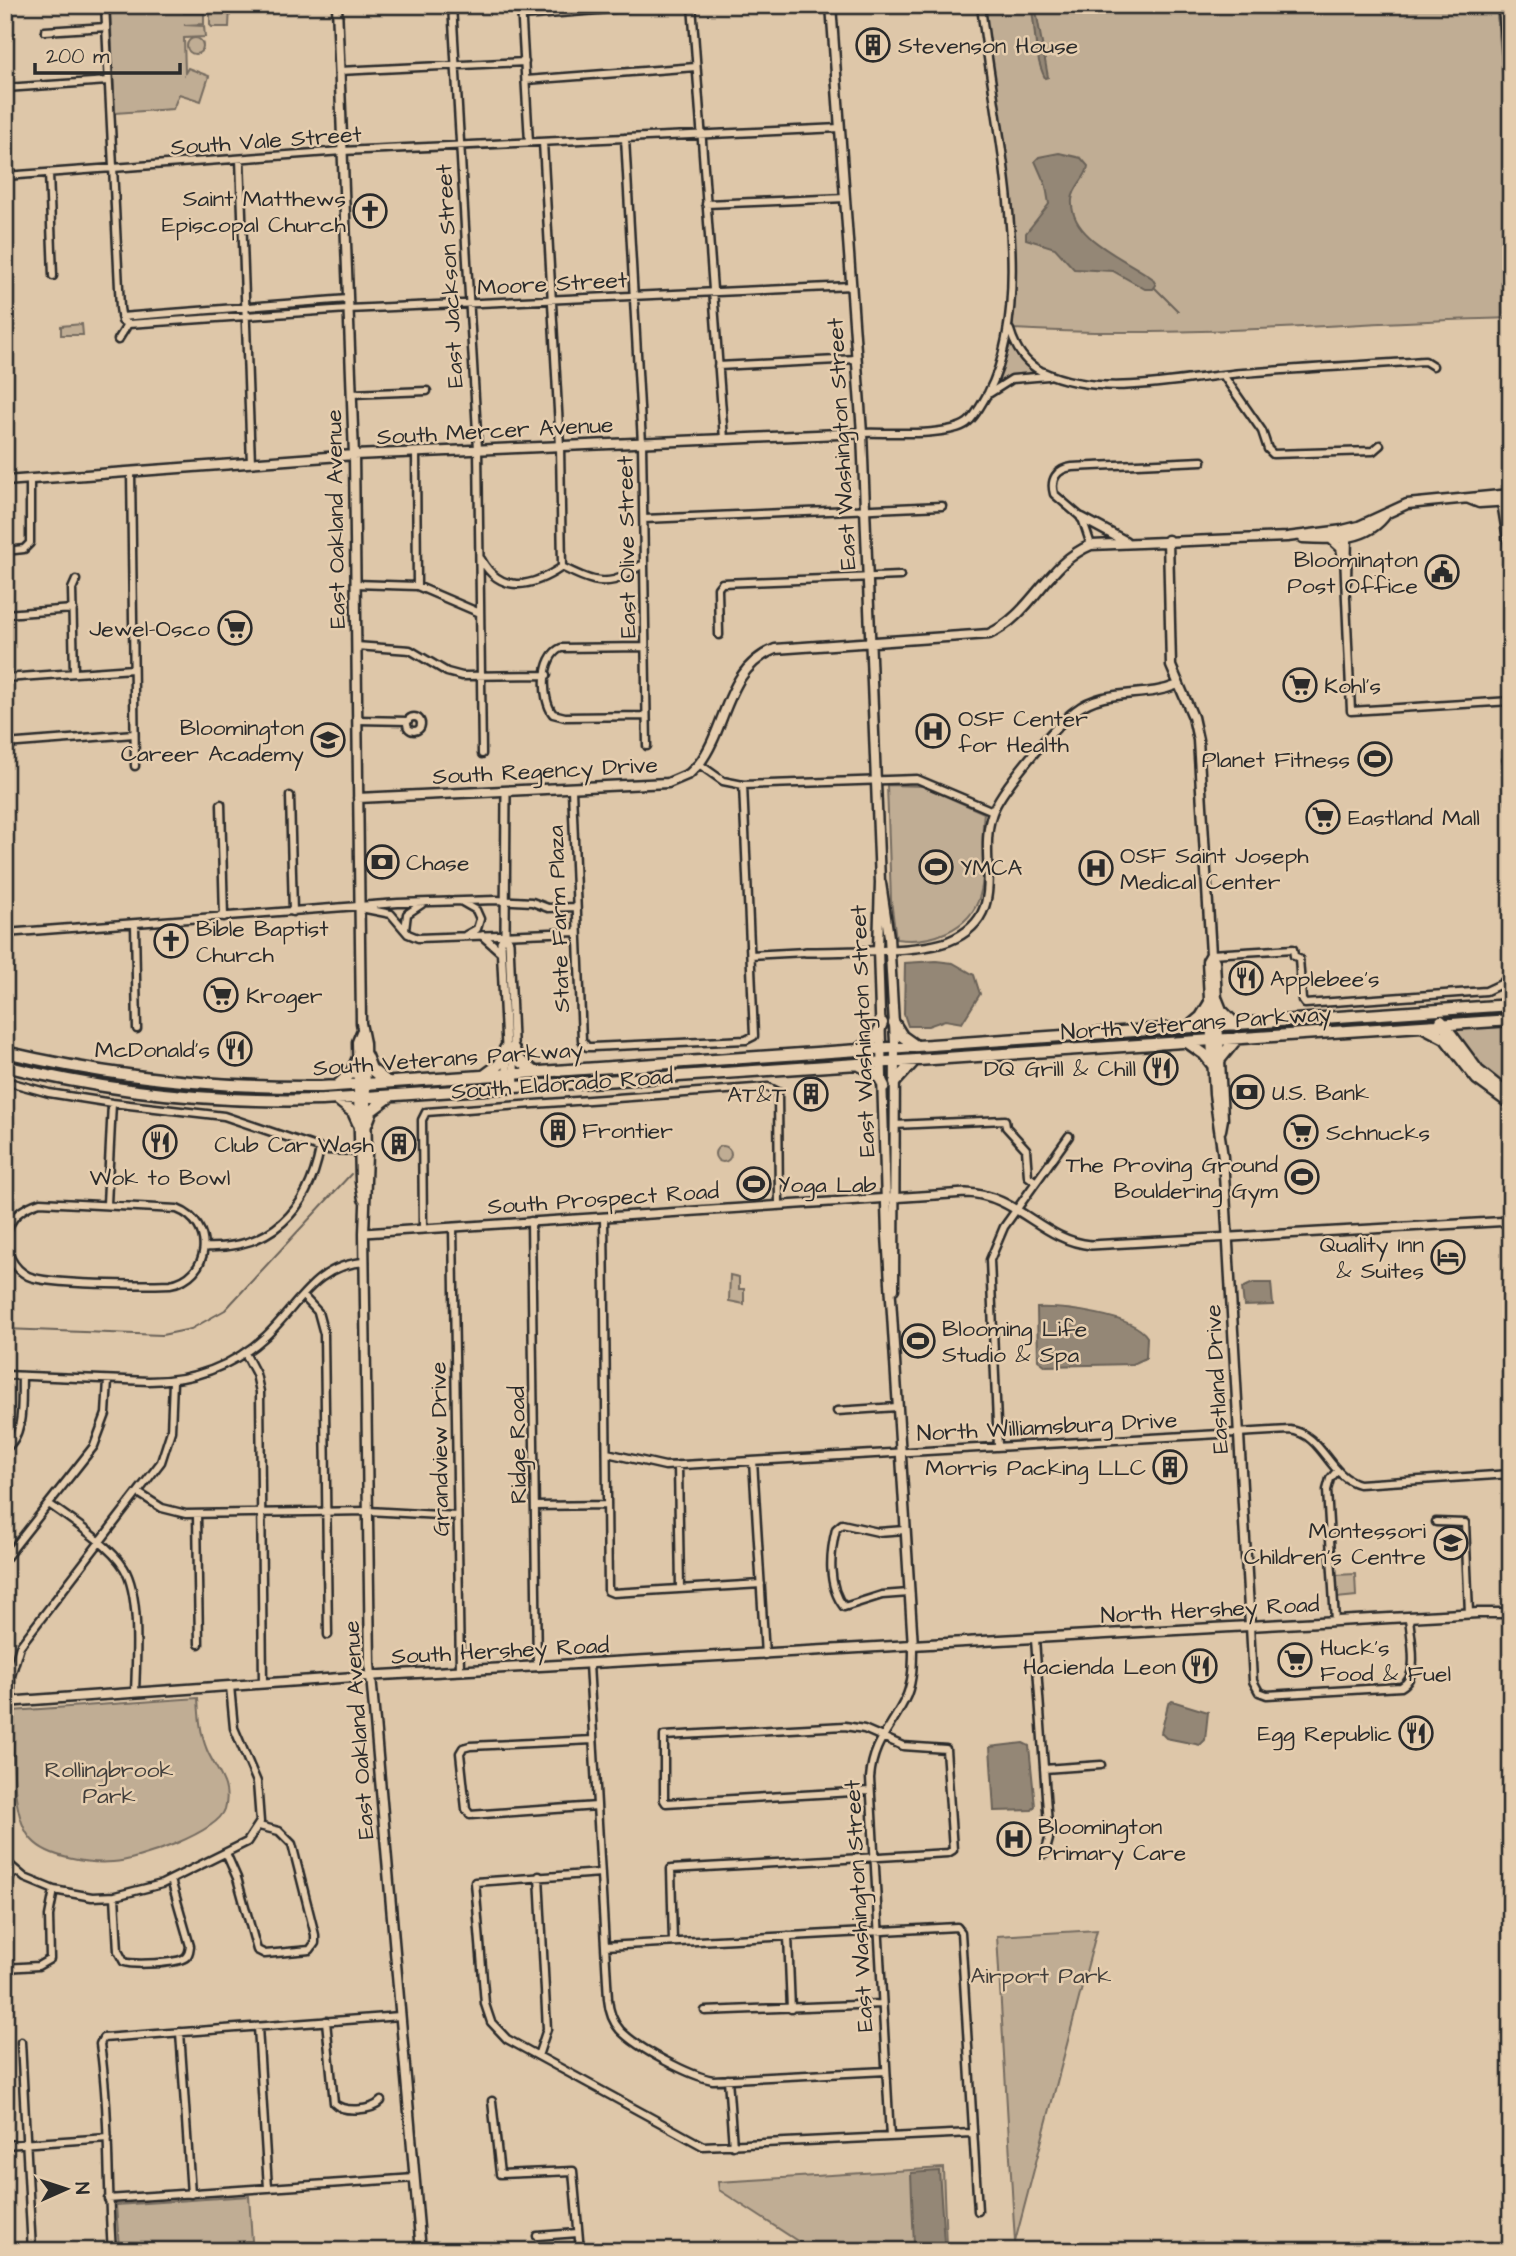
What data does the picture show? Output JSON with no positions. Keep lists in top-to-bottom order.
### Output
{
  "streets": {
    "highway": ["North Veterans Parkway", "South Veterans Parkway"],
    "main road": [
      "South Mercer Avenue",
      "East Washington Street",
      "East Oakland Avenue",
      "South Regency Drive",
      "Eastland Drive",
      "North Hershey Road",
      "South Hershey Road"
    ],
    "street": [
      "South Vale Street",
      "East Jackson Street",
      "Moore Street",
      "East Olive Street",
      "State Farm Plaza",
      "South Eldorado Road",
      "South Prospect Road",
      "North Williamsburg Drive",
      "Ridge Road",
      "Grandview Drive"
    ]
  },
  "crossings": [
    ["South Vale Street", "East Jackson Street"],
    ["South Vale Street", "East Oakland Avenue"],
    ["East Jackson Street", "Moore Street"],
    ["East Jackson Street", "South Mercer Avenue"],
    ["Moore Street", "East Washington Street"],
    ["Moore Street", "East Oakland Avenue"],
    ["Moore Street", "East Olive Street"],
    ["South Mercer Avenue", "East Washington Street"],
    ["South Mercer Avenue", "East Oakland Avenue"],
    ["South Mercer Avenue", "East Olive Street"],
    ["East Washington Street", "North Veterans Parkway"],
    ["East Washington Street", "South Veterans Parkway"],
    ["East Washington Street", "South Prospect Road"],
    ["East Washington Street", "North Williamsburg Drive"],
    ["East Washington Street", "North Hershey Road"],
    ["East Washington Street", "South Hershey Road"],
    ["East Oakland Avenue", "South Regency Drive"],
    ["East Oakland Avenue", "South Veterans Parkway"],
    ["East Oakland Avenue", "South Prospect Road"],
    ["East Oakland Avenue", "South Hershey Road"],
    ["South Regency Drive", "State Farm Plaza"],
    ["North Veterans Parkway", "South Veterans Parkway"],
    ["North Veterans Parkway", "Eastland Drive"],
    ["South Eldorado Road", "South Prospect Road"],
    ["South Prospect Road", "Eastland Drive"],
    ["South Prospect Road", "Ridge Road"],
    ["South Prospect Road", "Grandview Drive"],
    ["Eastland Drive", "North Williamsburg Drive"],
    ["Eastland Drive", "North Hershey Road"],
    ["Ridge Road", "South Hershey Road"],
    ["Grandview Drive", "South Hershey Road"],
    ["North Hershey Road", "South Hershey Road"]
  ],
  "parks": ["Rollingbrook Park", "Airport Park"],
  "places": {
    "building": [
      "Stevenson House",
      "AT&T",
      "Frontier",
      "Club Car Wash",
      "Morris Packing LLC"
    ],
    "church": ["Saint Matthews Episcopal Church", "Bible Baptist Church"],
    "public building": ["Bloomington Post Office"],
    "supermarket": [
      "Jewel-Osco",
      "Kohl's",
      "Eastland Mall",
      "Kroger",
      "Schnucks",
      "Huck's Food & Fuel"
    ],
    "hospital": ["OSF Center for Health", "OSF Saint Joseph Medical Center", "Bloomington Primary Care"],
    "school or university": ["Bloomington Career Academy", "Montessori Children's Centre"],
    "sports": [
      "Planet Fitness",
      "YMCA",
      "The Proving Ground Bouldering Gym",
      "Yoga Lab",
      "Blooming Life Studio & Spa"
    ],
    "bank": ["Chase", "U.S. Bank"],
    "restaurant": [
      "Applebee's",
      "McDonald's",
      "DQ Grill & Chill",
      "Wok to Bowl",
      "Hacienda Leon",
      "Egg Republic"
    ],
    "hotel": ["Quality Inn & Suites"]
  },
  "scale_bar": "200 m",
  "north": "right"
}
